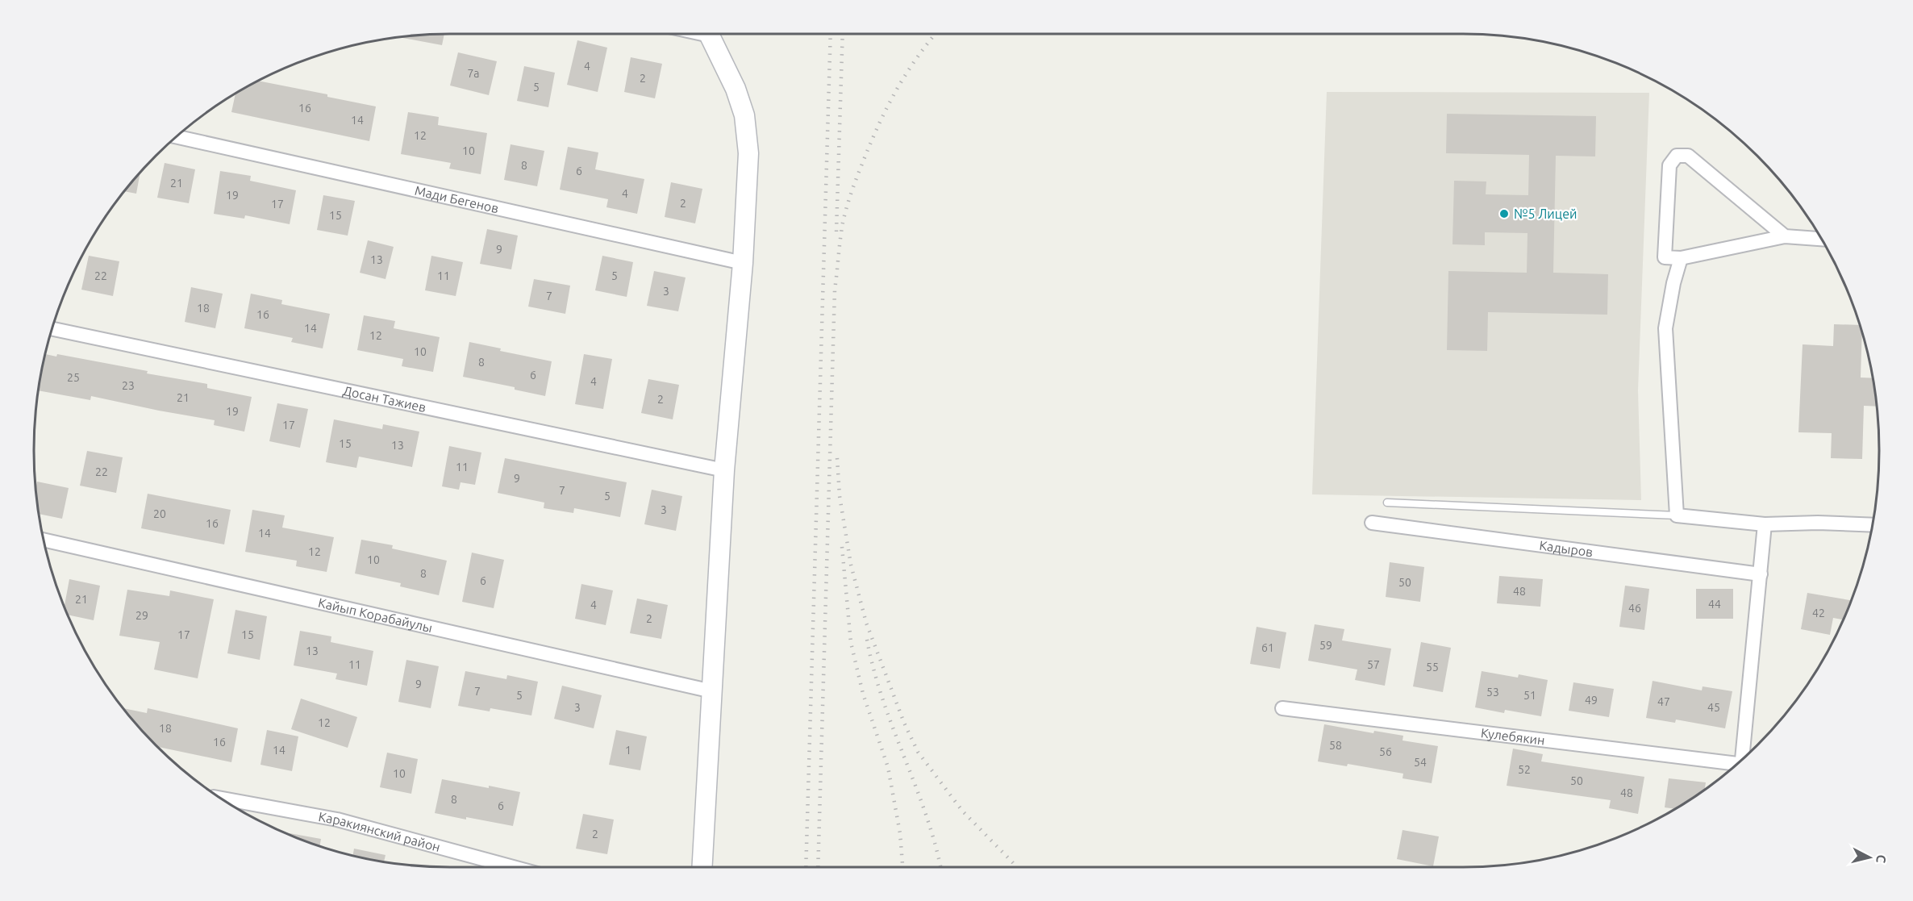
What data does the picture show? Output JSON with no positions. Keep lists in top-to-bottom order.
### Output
{
  "streets": {
    "street": [
      "Мади Бегенов",
      "Досан Тажиев",
      "Кадыров",
      "Кайып Корабайулы",
      "Кулебякин",
      "Каракиянский район"
    ]
  },
  "places": ["№5 Лицей"],
  "house_numbers": [
    "4",
    "7а",
    "2",
    "5",
    "16",
    "14",
    "12",
    "10",
    "8",
    "6",
    "21",
    "4",
    "19",
    "2",
    "17",
    "15",
    "9",
    "13",
    "22",
    "11",
    "5",
    "3",
    "7",
    "18",
    "16",
    "14",
    "12",
    "10",
    "8",
    "6",
    "25",
    "4",
    "23",
    "21",
    "2",
    "19",
    "17",
    "15",
    "13",
    "11",
    "22",
    "9",
    "7",
    "5",
    "3",
    "20",
    "16",
    "14",
    "12",
    "10",
    "8",
    "6",
    "50",
    "48",
    "21",
    "44",
    "4",
    "46",
    "42",
    "29",
    "2",
    "17",
    "15",
    "59",
    "61",
    "13",
    "11",
    "57",
    "55",
    "9",
    "7",
    "53",
    "5",
    "51",
    "49",
    "47",
    "3",
    "45",
    "12",
    "18",
    "16",
    "58",
    "14",
    "1",
    "56",
    "54",
    "52",
    "10",
    "50",
    "48",
    "8",
    "6",
    "2"
  ],
  "north": "right"
}
